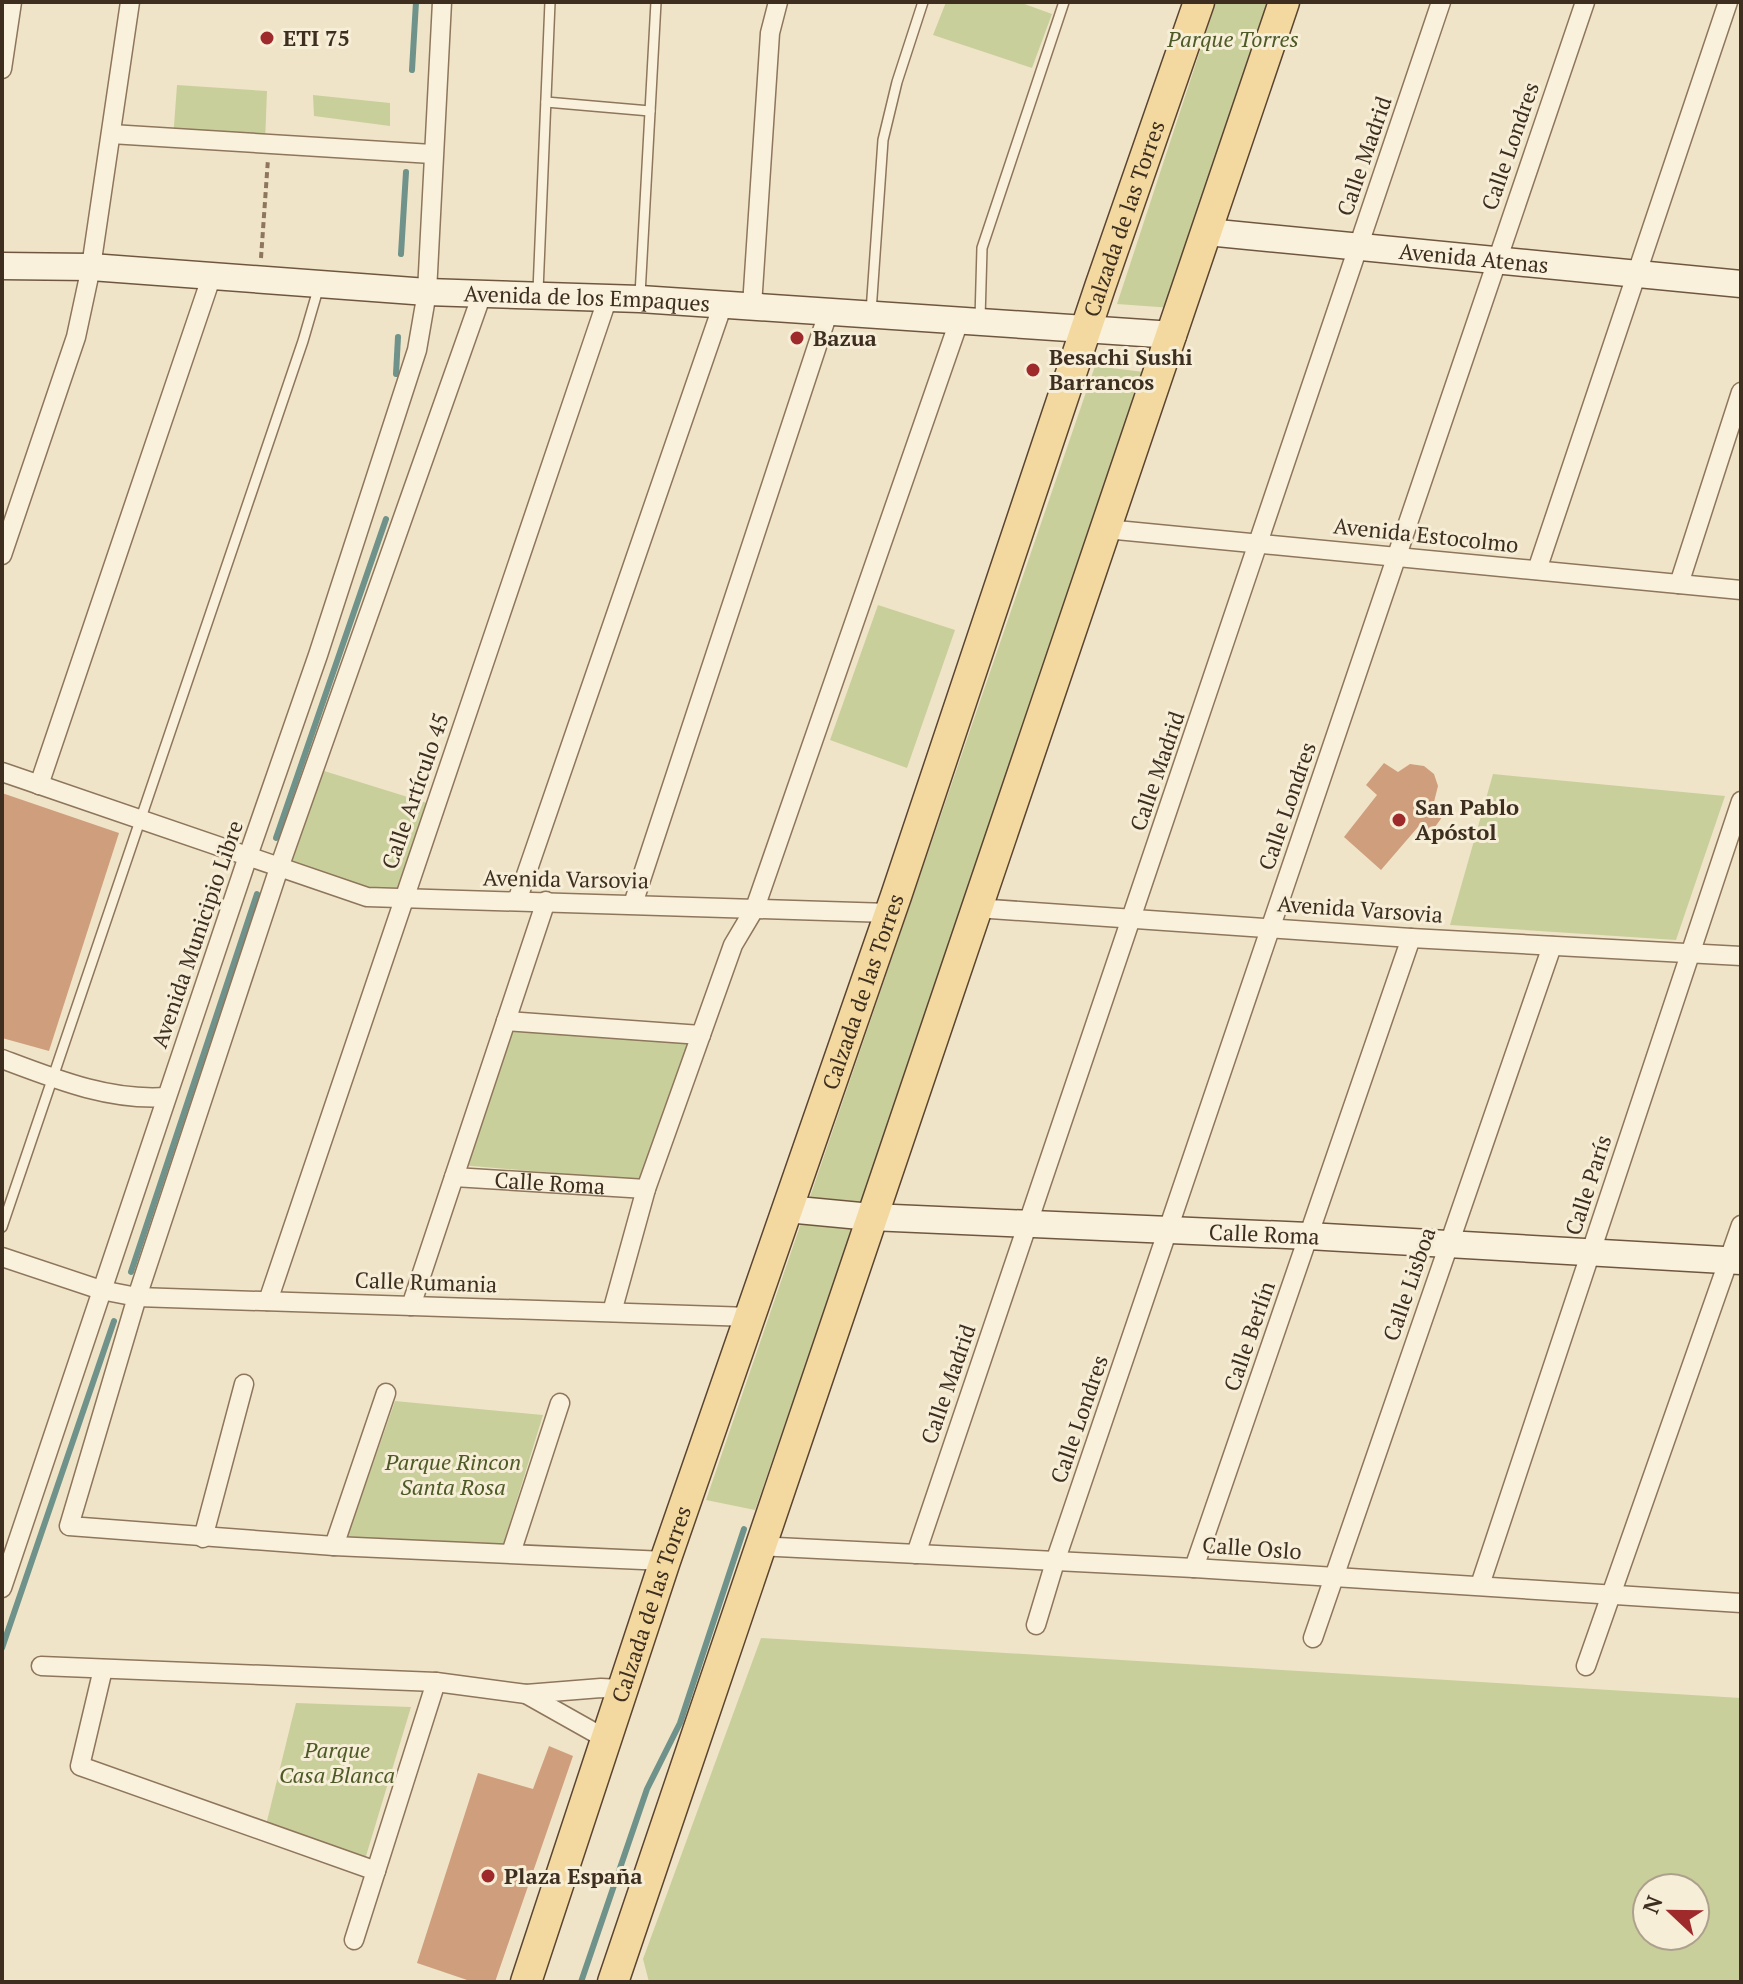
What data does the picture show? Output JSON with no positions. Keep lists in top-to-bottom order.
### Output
{
  "streets": {
    "main road": ["Calzada de las Torres"],
    "street": [
      "Calle Londres",
      "Calle Madrid",
      "Avenida Atenas",
      "Avenida de los Empaques",
      "Avenida Estocolmo",
      "Calle Artículo 45",
      "Avenida Varsovia",
      "Avenida Municipio Libre",
      "Calle Roma",
      "Calle París",
      "Calle Rumania",
      "Calle Lisboa",
      "Calle Berlín",
      "Calle Oslo"
    ]
  },
  "crossings": [
    ["Calle Londres", "Avenida Atenas"],
    ["Calle Londres", "Avenida Estocolmo"],
    ["Calle Londres", "Avenida Varsovia"],
    ["Calle Londres", "Calle Roma"],
    ["Calle Londres", "Calle Oslo"],
    ["Calle Madrid", "Avenida Atenas"],
    ["Calle Madrid", "Avenida Estocolmo"],
    ["Calle Madrid", "Avenida Varsovia"],
    ["Calle Madrid", "Calle Roma"],
    ["Calle Madrid", "Calle Oslo"],
    ["Calzada de las Torres", "Avenida de los Empaques"],
    ["Calzada de las Torres", "Avenida Varsovia"],
    ["Calzada de las Torres", "Calle Roma"],
    ["Calzada de las Torres", "Calle Rumania"],
    ["Avenida de los Empaques", "Calle Artículo 45"],
    ["Avenida de los Empaques", "Avenida Municipio Libre"],
    ["Calle Artículo 45", "Avenida Varsovia"],
    ["Calle Artículo 45", "Calle Rumania"],
    ["Avenida Varsovia", "Avenida Municipio Libre"],
    ["Avenida Varsovia", "Calle París"],
    ["Avenida Varsovia", "Calle Lisboa"],
    ["Avenida Varsovia", "Calle Berlín"],
    ["Avenida Municipio Libre", "Calle Rumania"],
    ["Calle Roma", "Calle París"],
    ["Calle Roma", "Calle Lisboa"],
    ["Calle Roma", "Calle Berlín"],
    ["Calle París", "Calle Oslo"],
    ["Calle Lisboa", "Calle Oslo"],
    ["Calle Berlín", "Calle Oslo"]
  ],
  "parks": ["Parque Torres", "Parque Rincon Santa Rosa", "Parque Casa Blanca"],
  "places": [
    "ETI 75",
    "Bazua",
    "Besachi Sushi Barrancos",
    "San Pablo Apóstol",
    "Plaza España"
  ],
  "north": "left"
}
